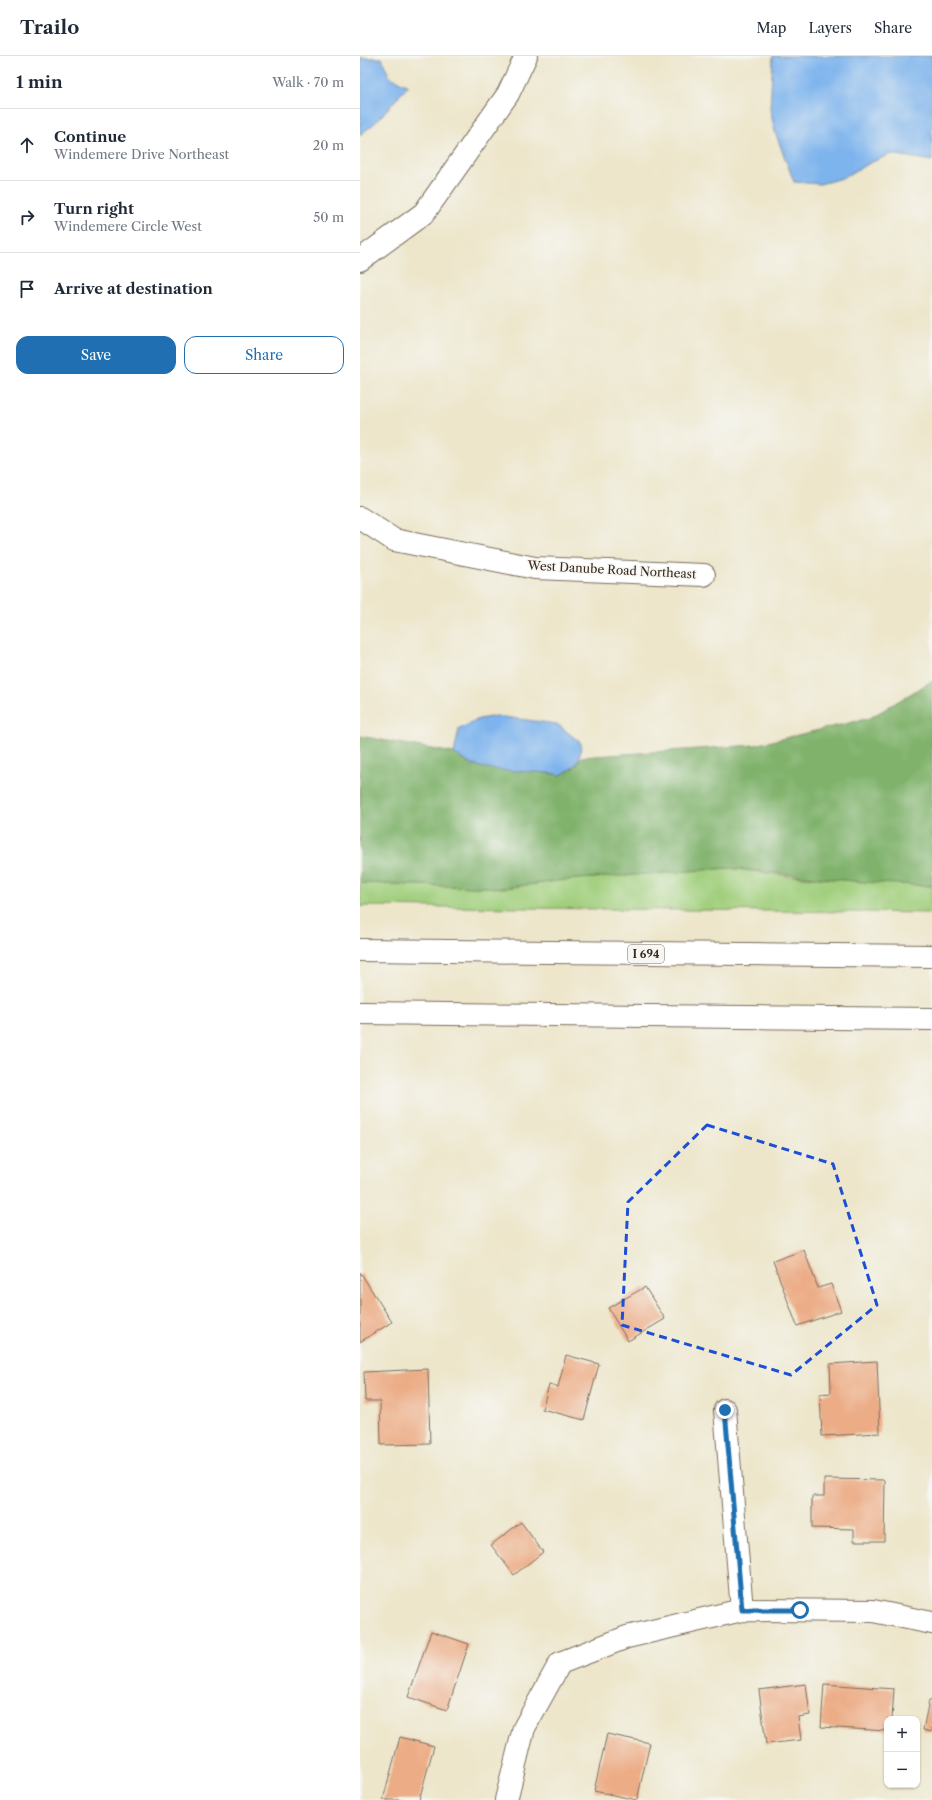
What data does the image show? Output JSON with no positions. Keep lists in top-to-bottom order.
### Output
{
  "streets": {
    "main road": ["West Danube Road Northeast", "I 694"]
  },
  "page": {
    "header": "Trailo",
    "nav": ["Map", "Layers", "Share"],
    "heading": ["1 min", "Walk · 70 m"],
    "list": [
      ["Continue", "Windemere Drive Northeast", "20 m"],
      ["Turn right", "Windemere Circle West", "50 m"],
      "Arrive at destination"
    ],
    "buttons": ["Save", "Share"],
    "map_buttons": ["+", "−"]
  }
}
